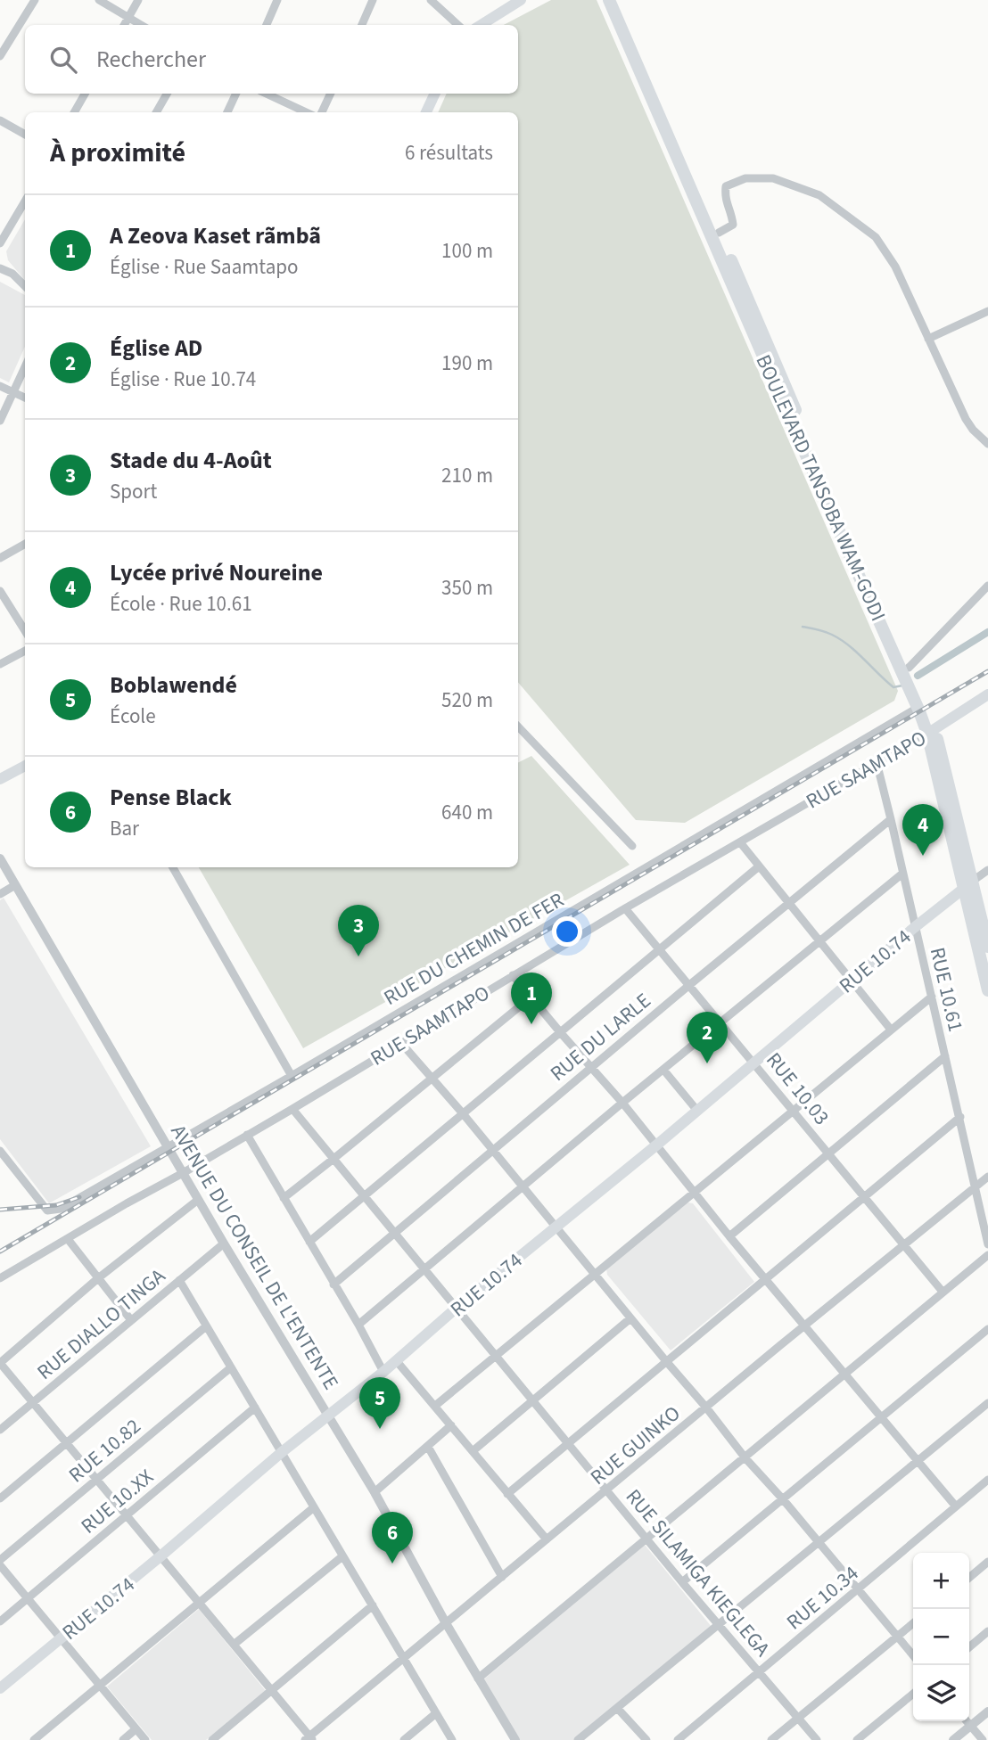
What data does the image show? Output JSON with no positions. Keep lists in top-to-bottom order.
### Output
{
  "streets": {
    "main road": ["BOULEVARD TANSOBA WAM-GODI", "RUE SAAMTAPO", "RUE 10.74"],
    "street": [
      "RUE DU CHEMIN DE FER",
      "RUE 10.61",
      "RUE DU LARLE",
      "RUE 10.03",
      "AVENUE DU CONSEIL DE L'ENTENTE",
      "RUE DIALLO TINGA",
      "RUE GUINKO",
      "RUE 10.82",
      "RUE 10.XX",
      "RUE SILAMIGA KIEGLEGA",
      "RUE 10.34"
    ]
  },
  "crossings": [
    ["BOULEVARD TANSOBA WAM-GODI", "RUE SAAMTAPO"],
    ["BOULEVARD TANSOBA WAM-GODI", "RUE DU CHEMIN DE FER"],
    ["BOULEVARD TANSOBA WAM-GODI", "RUE 10.74"],
    ["RUE SAAMTAPO", "RUE 10.61"],
    ["RUE SAAMTAPO", "RUE 10.03"],
    ["RUE SAAMTAPO", "AVENUE DU CONSEIL DE L'ENTENTE"],
    ["RUE SAAMTAPO", "RUE SILAMIGA KIEGLEGA"],
    ["RUE DU CHEMIN DE FER", "AVENUE DU CONSEIL DE L'ENTENTE"],
    ["RUE 10.74", "RUE 10.61"],
    ["RUE 10.74", "RUE 10.03"],
    ["RUE 10.74", "AVENUE DU CONSEIL DE L'ENTENTE"],
    ["RUE 10.74", "RUE SILAMIGA KIEGLEGA"],
    ["RUE 10.61", "RUE DU LARLE"],
    ["RUE 10.61", "RUE GUINKO"],
    ["RUE DU LARLE", "RUE 10.03"],
    ["RUE DU LARLE", "RUE SILAMIGA KIEGLEGA"],
    ["RUE 10.03", "RUE GUINKO"],
    ["AVENUE DU CONSEIL DE L'ENTENTE", "RUE DIALLO TINGA"],
    ["AVENUE DU CONSEIL DE L'ENTENTE", "RUE GUINKO"],
    ["RUE GUINKO", "RUE SILAMIGA KIEGLEGA"],
    ["RUE SILAMIGA KIEGLEGA", "RUE 10.34"]
  ],
  "page": {
    "search": "Rechercher",
    "heading": ["À proximité", "6 résultats"],
    "list": [
      {
        "mark": "1",
        "name": "A Zeova Kaset rãmbã",
        "note": "Église · Rue Saamtapo",
        "value": "100 m"
      },
      {
        "mark": "2",
        "name": "Église AD",
        "note": "Église · Rue 10.74",
        "value": "190 m"
      },
      {
        "mark": "3",
        "name": "Stade du 4-Août",
        "note": "Sport",
        "value": "210 m"
      },
      {
        "mark": "4",
        "name": "Lycée privé Noureine",
        "note": "École · Rue 10.61",
        "value": "350 m"
      },
      {
        "mark": "5",
        "name": "Boblawendé",
        "note": "École",
        "value": "520 m"
      },
      {
        "mark": "6",
        "name": "Pense Black",
        "note": "Bar",
        "value": "640 m"
      }
    ],
    "pins": [
      "4",
      "3",
      "1",
      "2",
      "5",
      "6"
    ],
    "map_buttons": ["+", "−"]
  }
}
